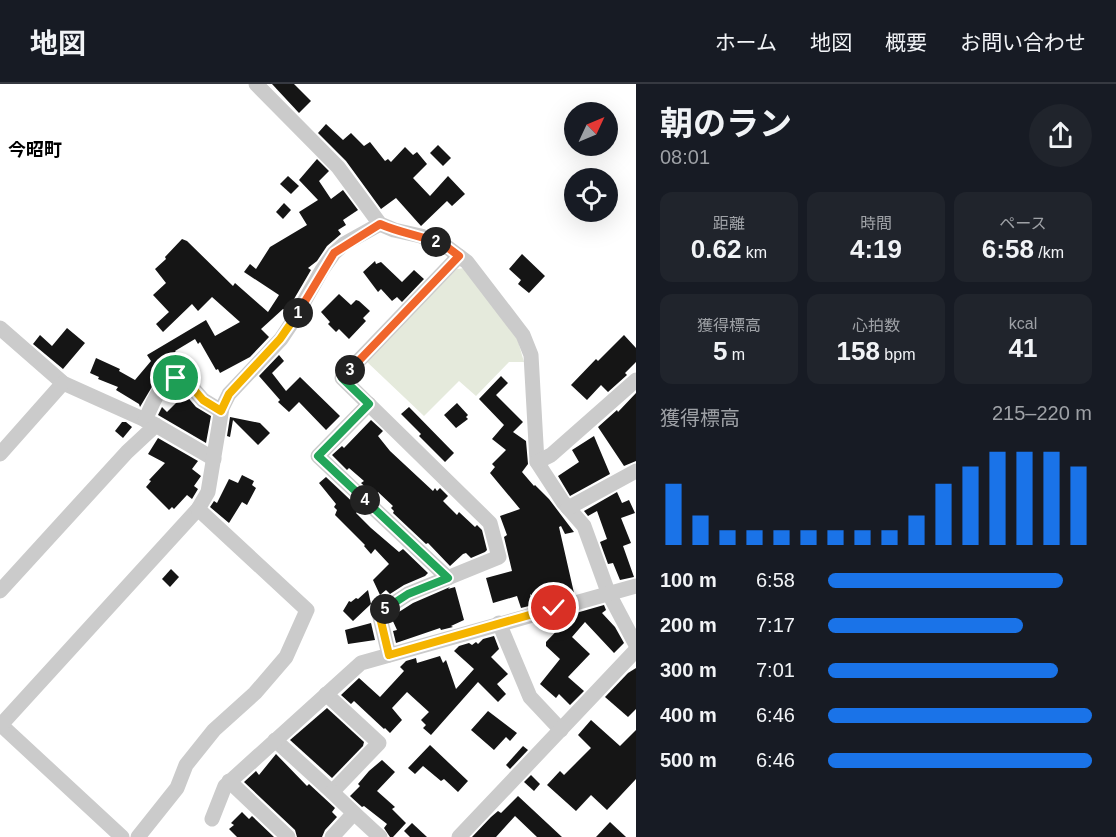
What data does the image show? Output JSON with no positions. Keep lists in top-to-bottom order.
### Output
{
  "districts": ["今昭町"],
  "north": "top right",
  "page": {
    "header": "地図",
    "nav": [
      "ホーム",
      "地図",
      "概要",
      "お問い合わせ"
    ],
    "heading": ["朝のラン", "08:01"],
    "stats": [
      ["距離", "0.62 km"],
      ["時間", "4:19"],
      ["ペース", "6:58 /km"],
      ["獲得標高", "5 m"],
      ["心拍数", "158 bpm"],
      ["kcal", "41"]
    ],
    "pins": [
      "2",
      "1",
      "3",
      "4",
      "5"
    ],
    "chart": ["獲得標高", "215–220 m"],
    "list": [
      {
        "name": "100 m",
        "note": "6:58"
      },
      {
        "name": "200 m",
        "note": "7:17"
      },
      {
        "name": "300 m",
        "note": "7:01"
      },
      {
        "name": "400 m",
        "note": "6:46"
      },
      {
        "name": "500 m",
        "note": "6:46"
      }
    ]
  }
}
